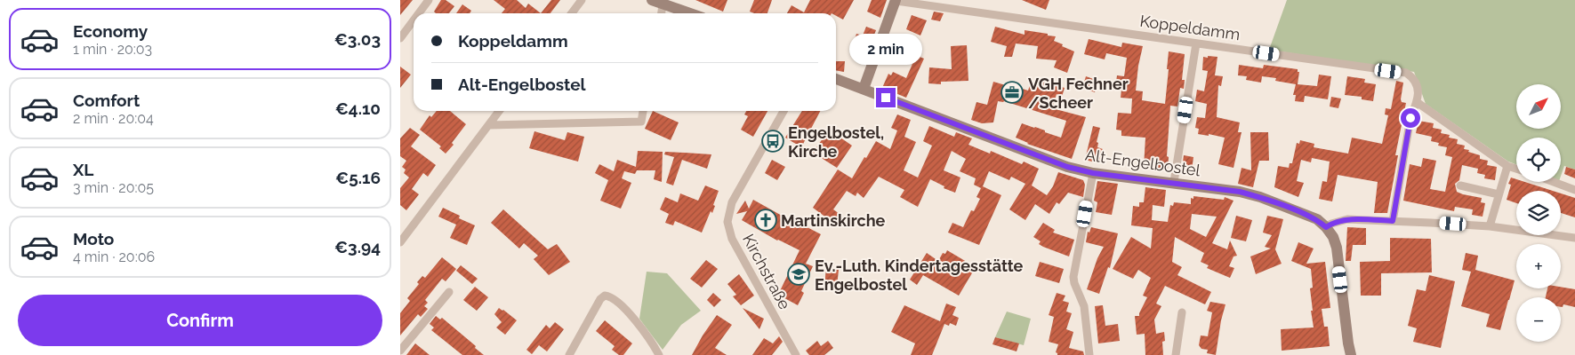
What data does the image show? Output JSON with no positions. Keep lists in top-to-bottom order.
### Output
{
  "streets": {
    "street": ["Koppeldamm", "Alt-Engelbostel", "Kirchstraße"]
  },
  "places": {
    "office": ["VGH Fechner /Scheer"],
    "bus stop": ["Engelbostel, Kirche"],
    "church": ["Martinskirche"],
    "school or university": ["Ev.-Luth. Kindertagesstätte Engelbostel"]
  },
  "north": "top right",
  "page": {
    "list": [
      {
        "name": "Economy",
        "note": "1 min · 20:03",
        "value": "€3.03"
      },
      {
        "name": "Comfort",
        "note": "2 min · 20:04",
        "value": "€4.10"
      },
      {
        "name": "XL",
        "note": "3 min · 20:05",
        "value": "€5.16"
      },
      {
        "name": "Moto",
        "note": "4 min · 20:06",
        "value": "€3.94"
      }
    ],
    "banner": ["Koppeldamm", "Alt-Engelbostel"],
    "bubble": "2 min",
    "map_buttons": ["+", "−"],
    "buttons": "Confirm"
  }
}
